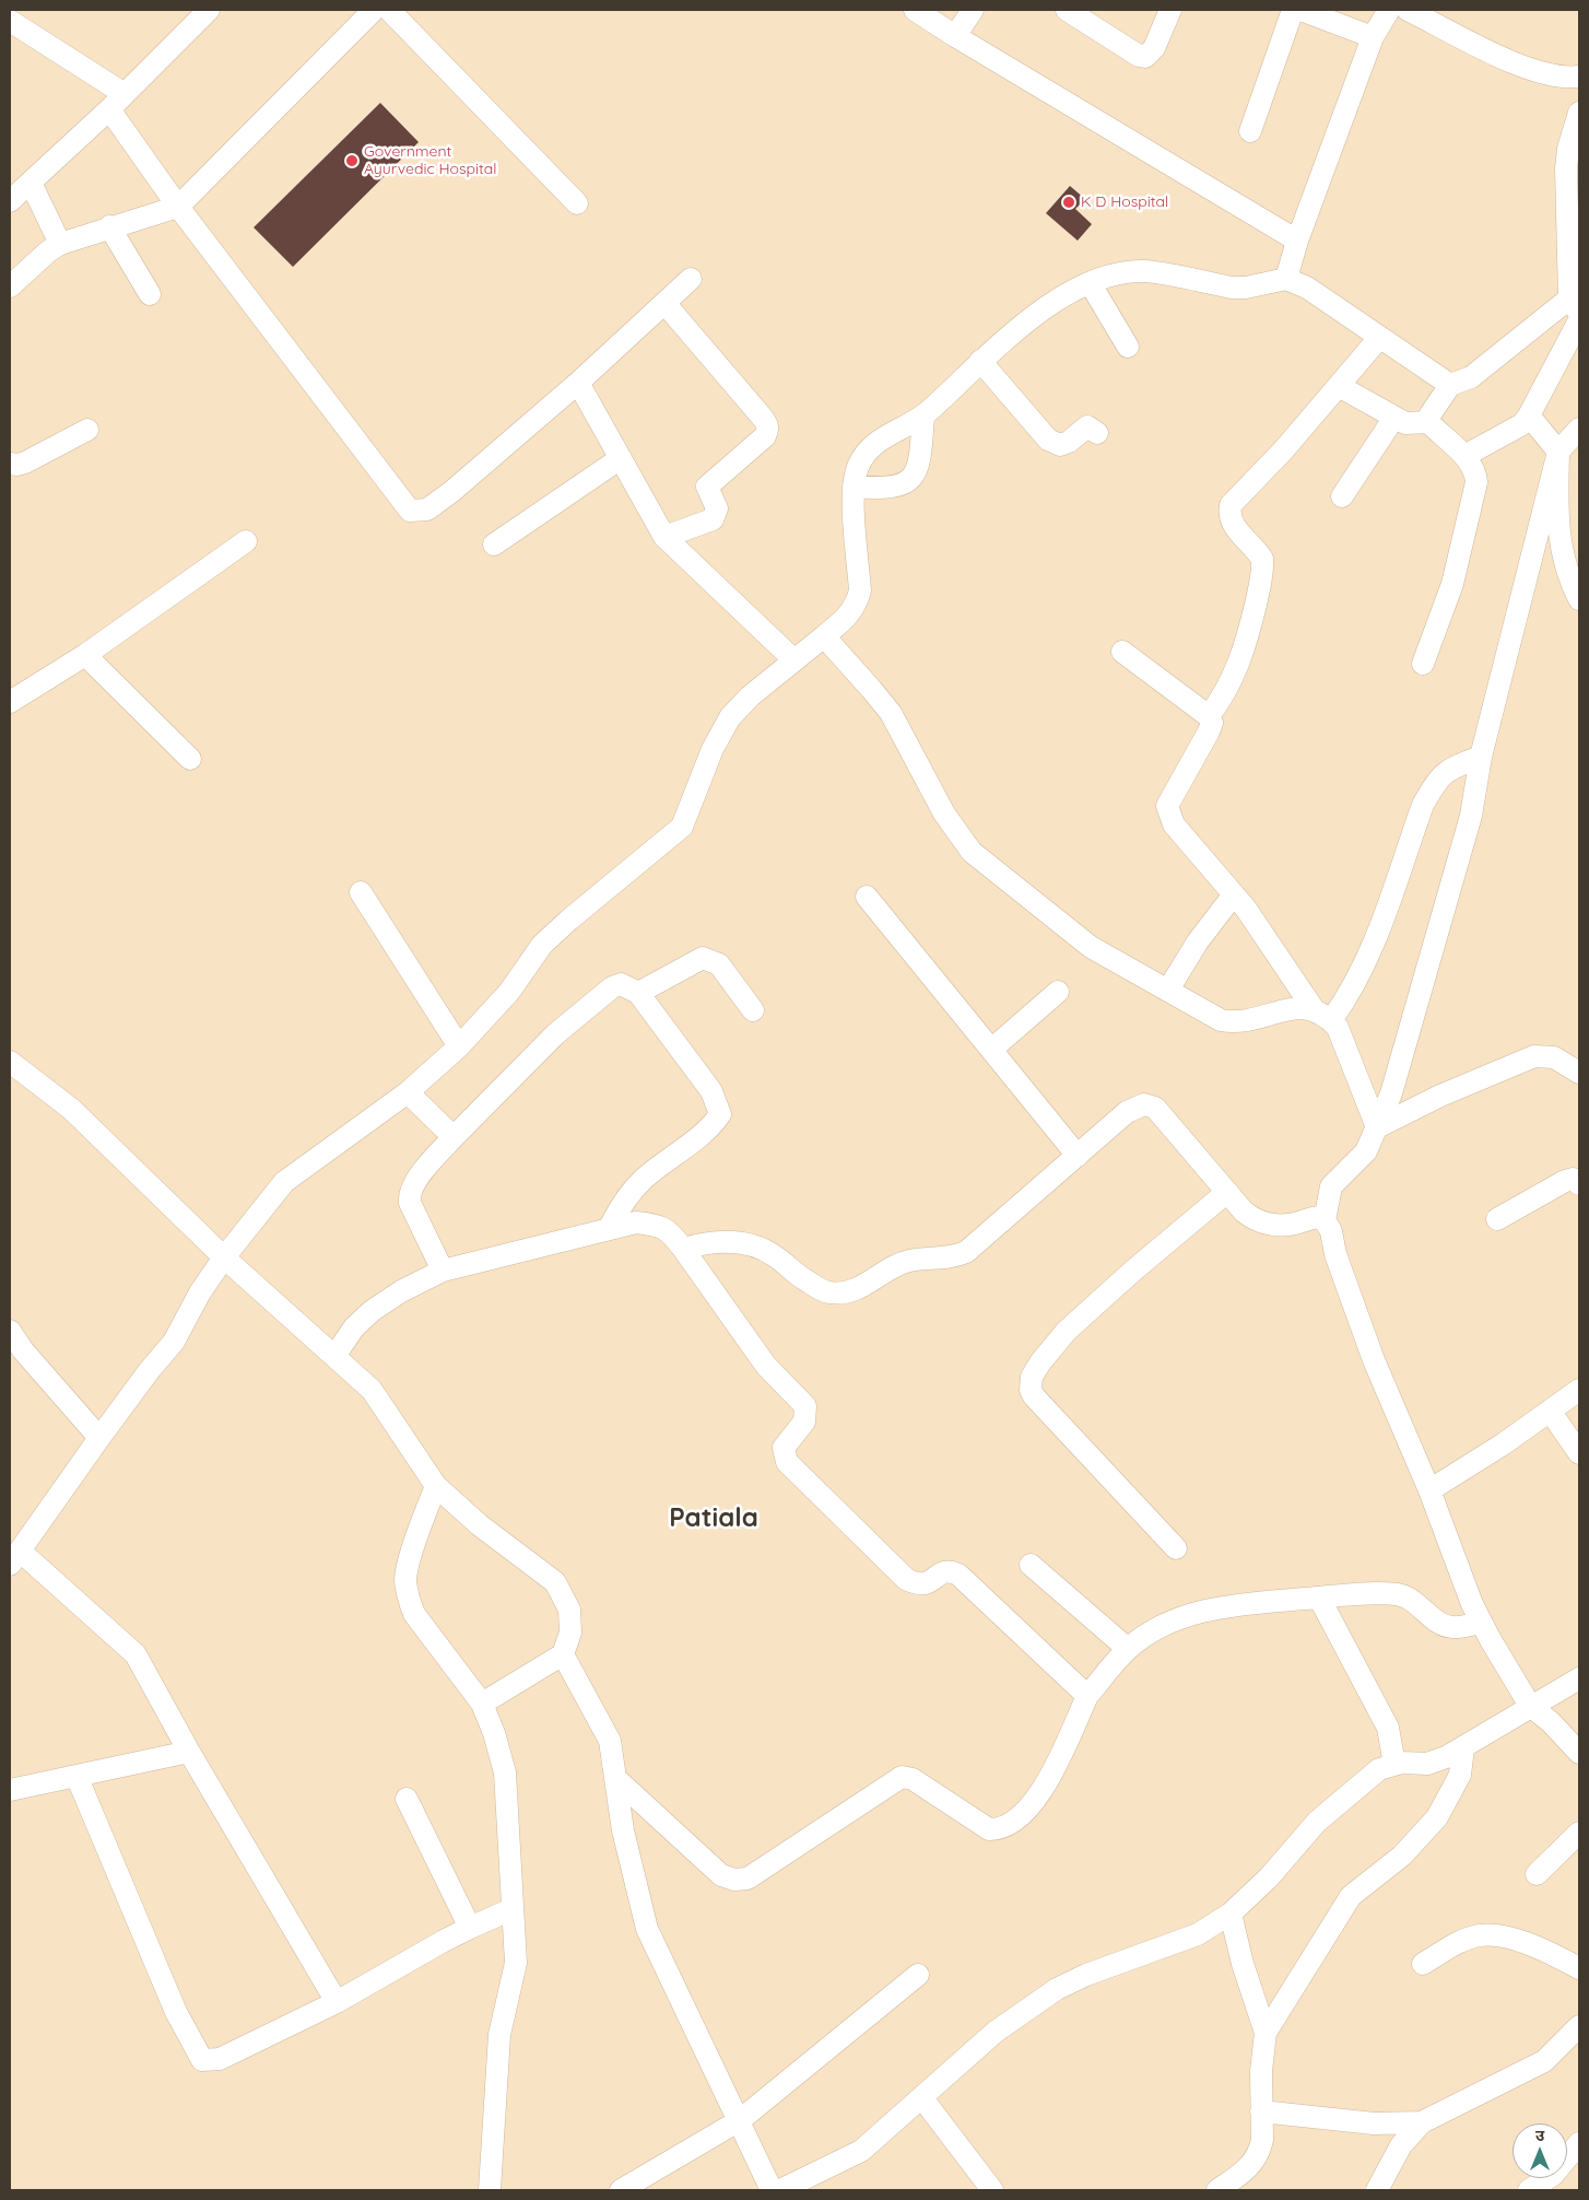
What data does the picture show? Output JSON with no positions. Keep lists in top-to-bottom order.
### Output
{
  "districts": ["Patiala"],
  "places": ["Government Ayurvedic Hospital", "K D Hospital"],
  "north": "top"
}
